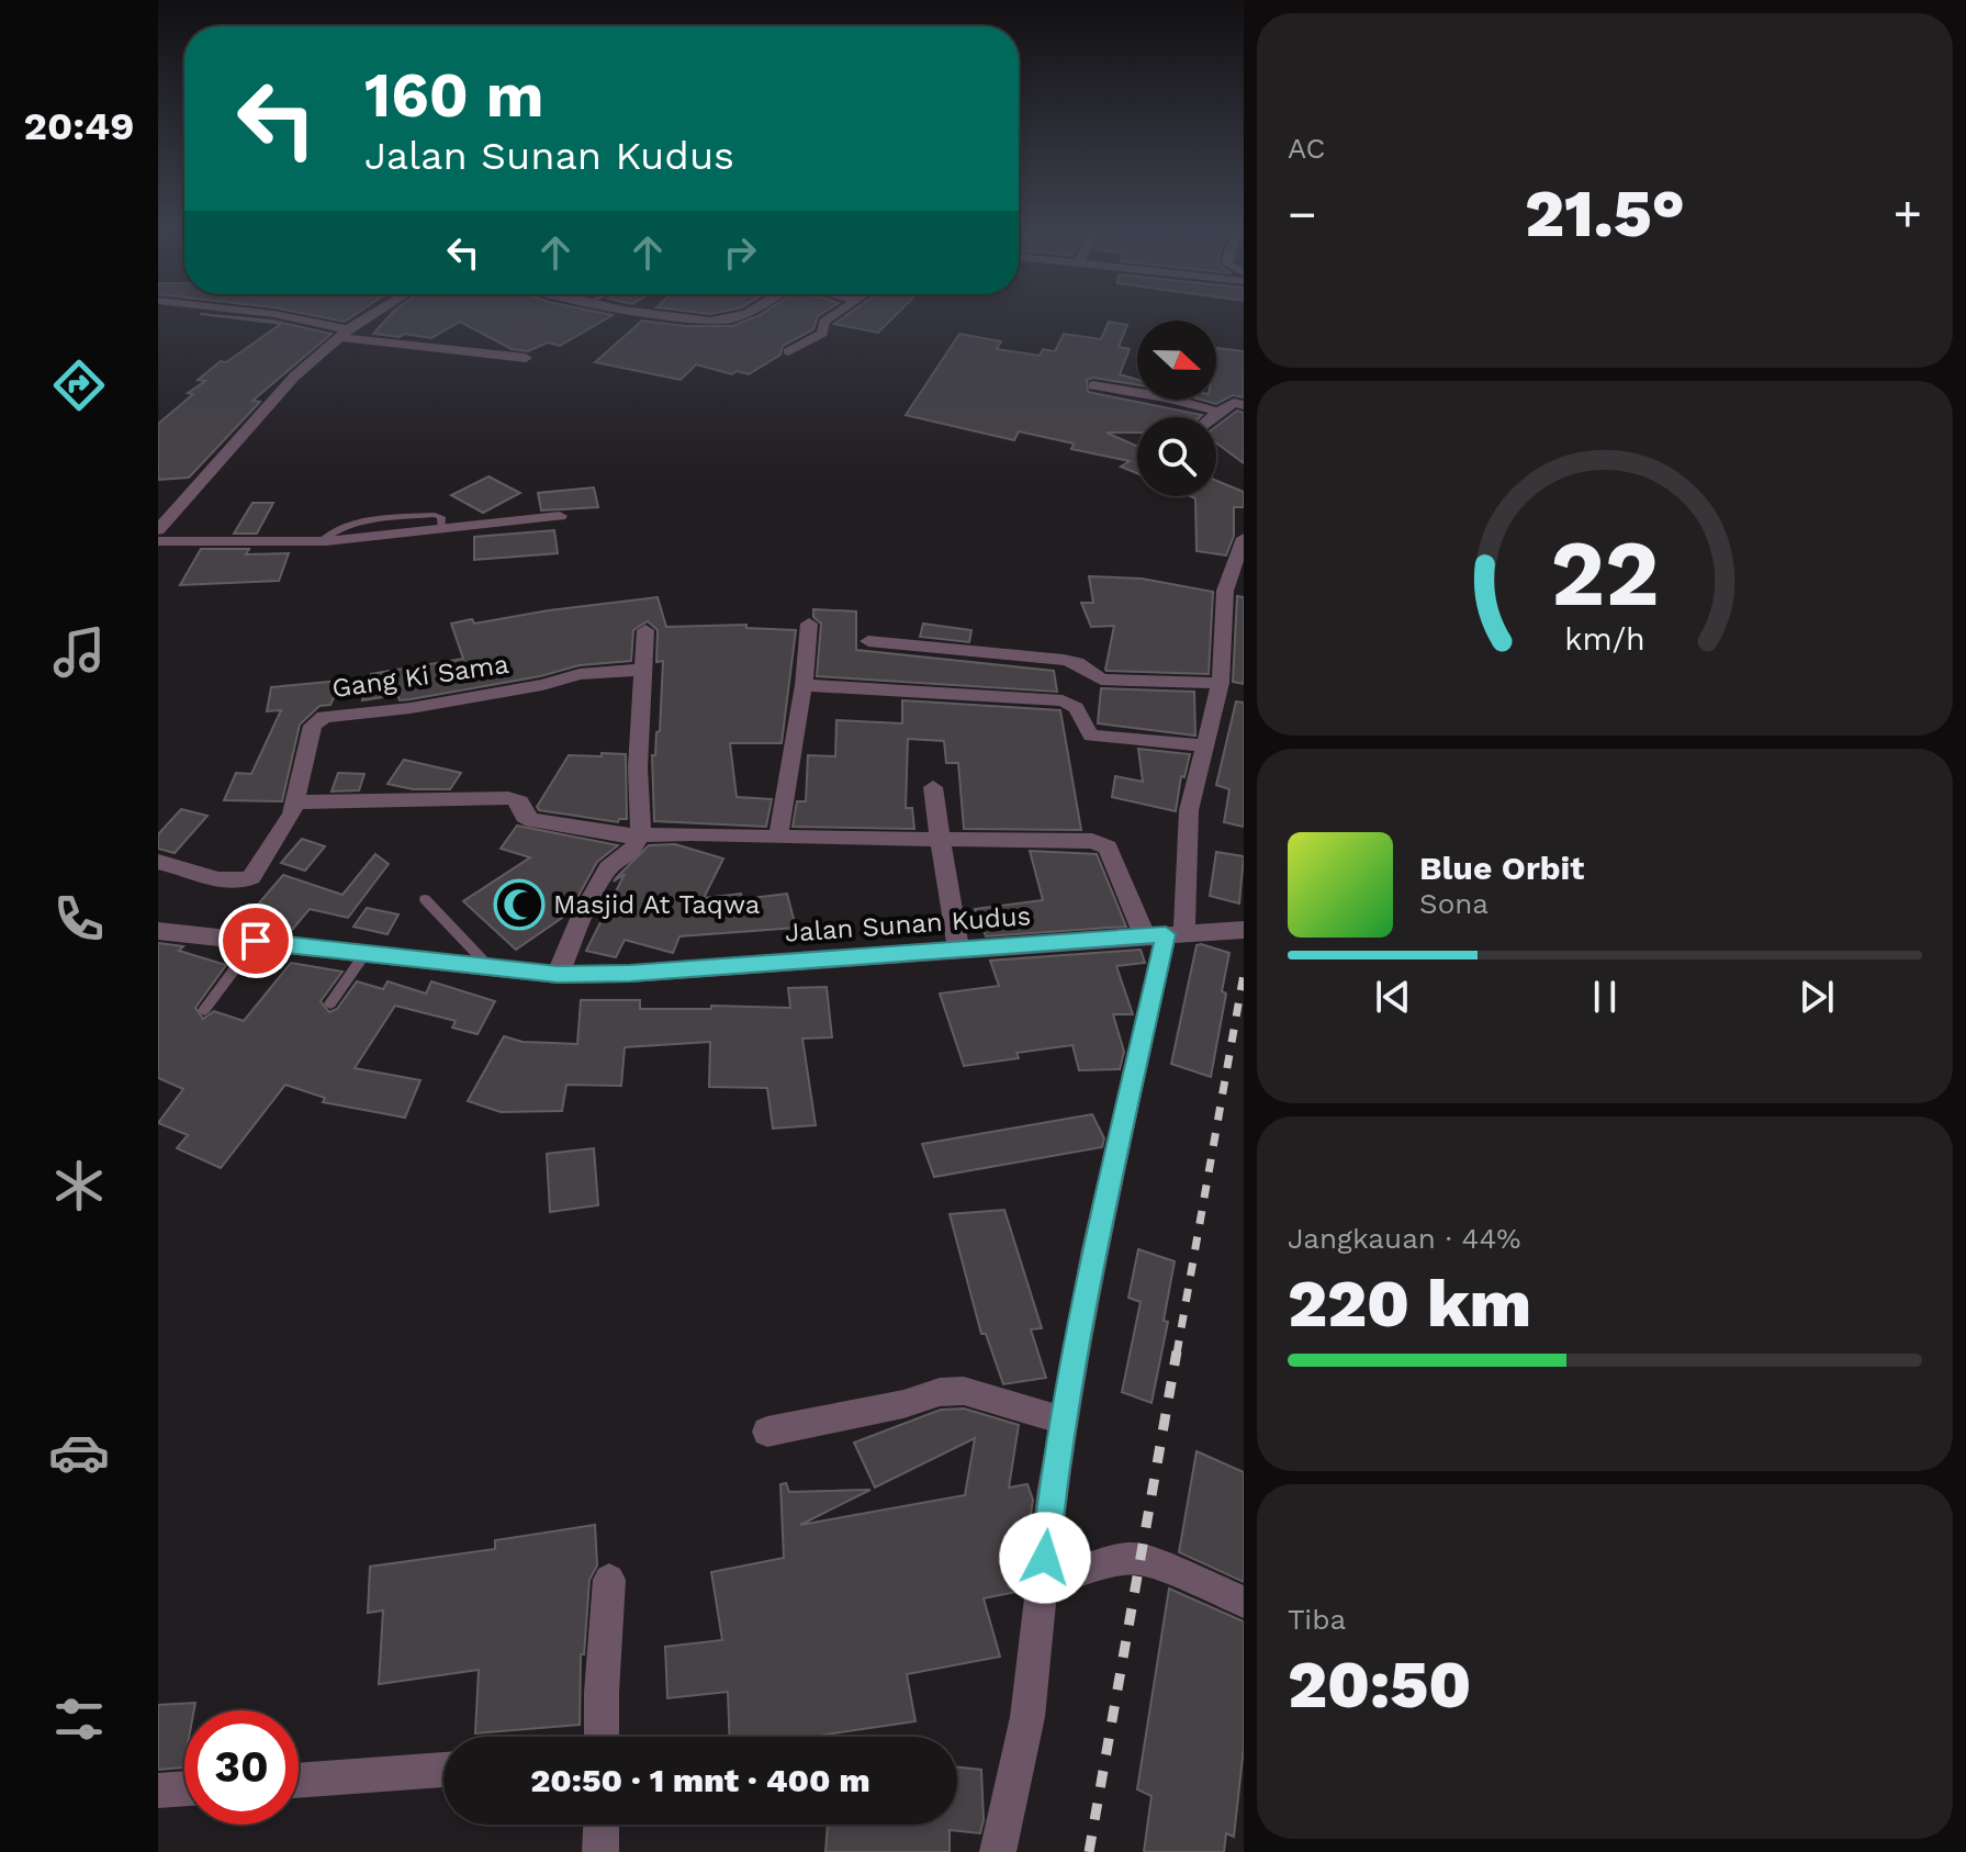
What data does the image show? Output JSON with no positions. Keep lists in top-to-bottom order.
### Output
{
  "streets": {
    "street": ["Gang Ki Sama", "Jalan Sunan Kudus"]
  },
  "places": {
    "mosque": ["Masjid At Taqwa"]
  },
  "north": "right",
  "page": {
    "tabs": "20:49",
    "tile": [
      "AC",
      ["Jangkauan · 44%", "220 km"],
      ["Tiba", "20:50"]
    ],
    "turn": ["160 m", "Jalan Sunan Kudus"],
    "heat": ["−", "21.5°", "+"],
    "song": ["Blue Orbit", "Sona"],
    "limit": "30",
    "trip": "20:50 · 1 mnt · 400 m",
    "gauge": ["22", "km/h"]
  }
}
